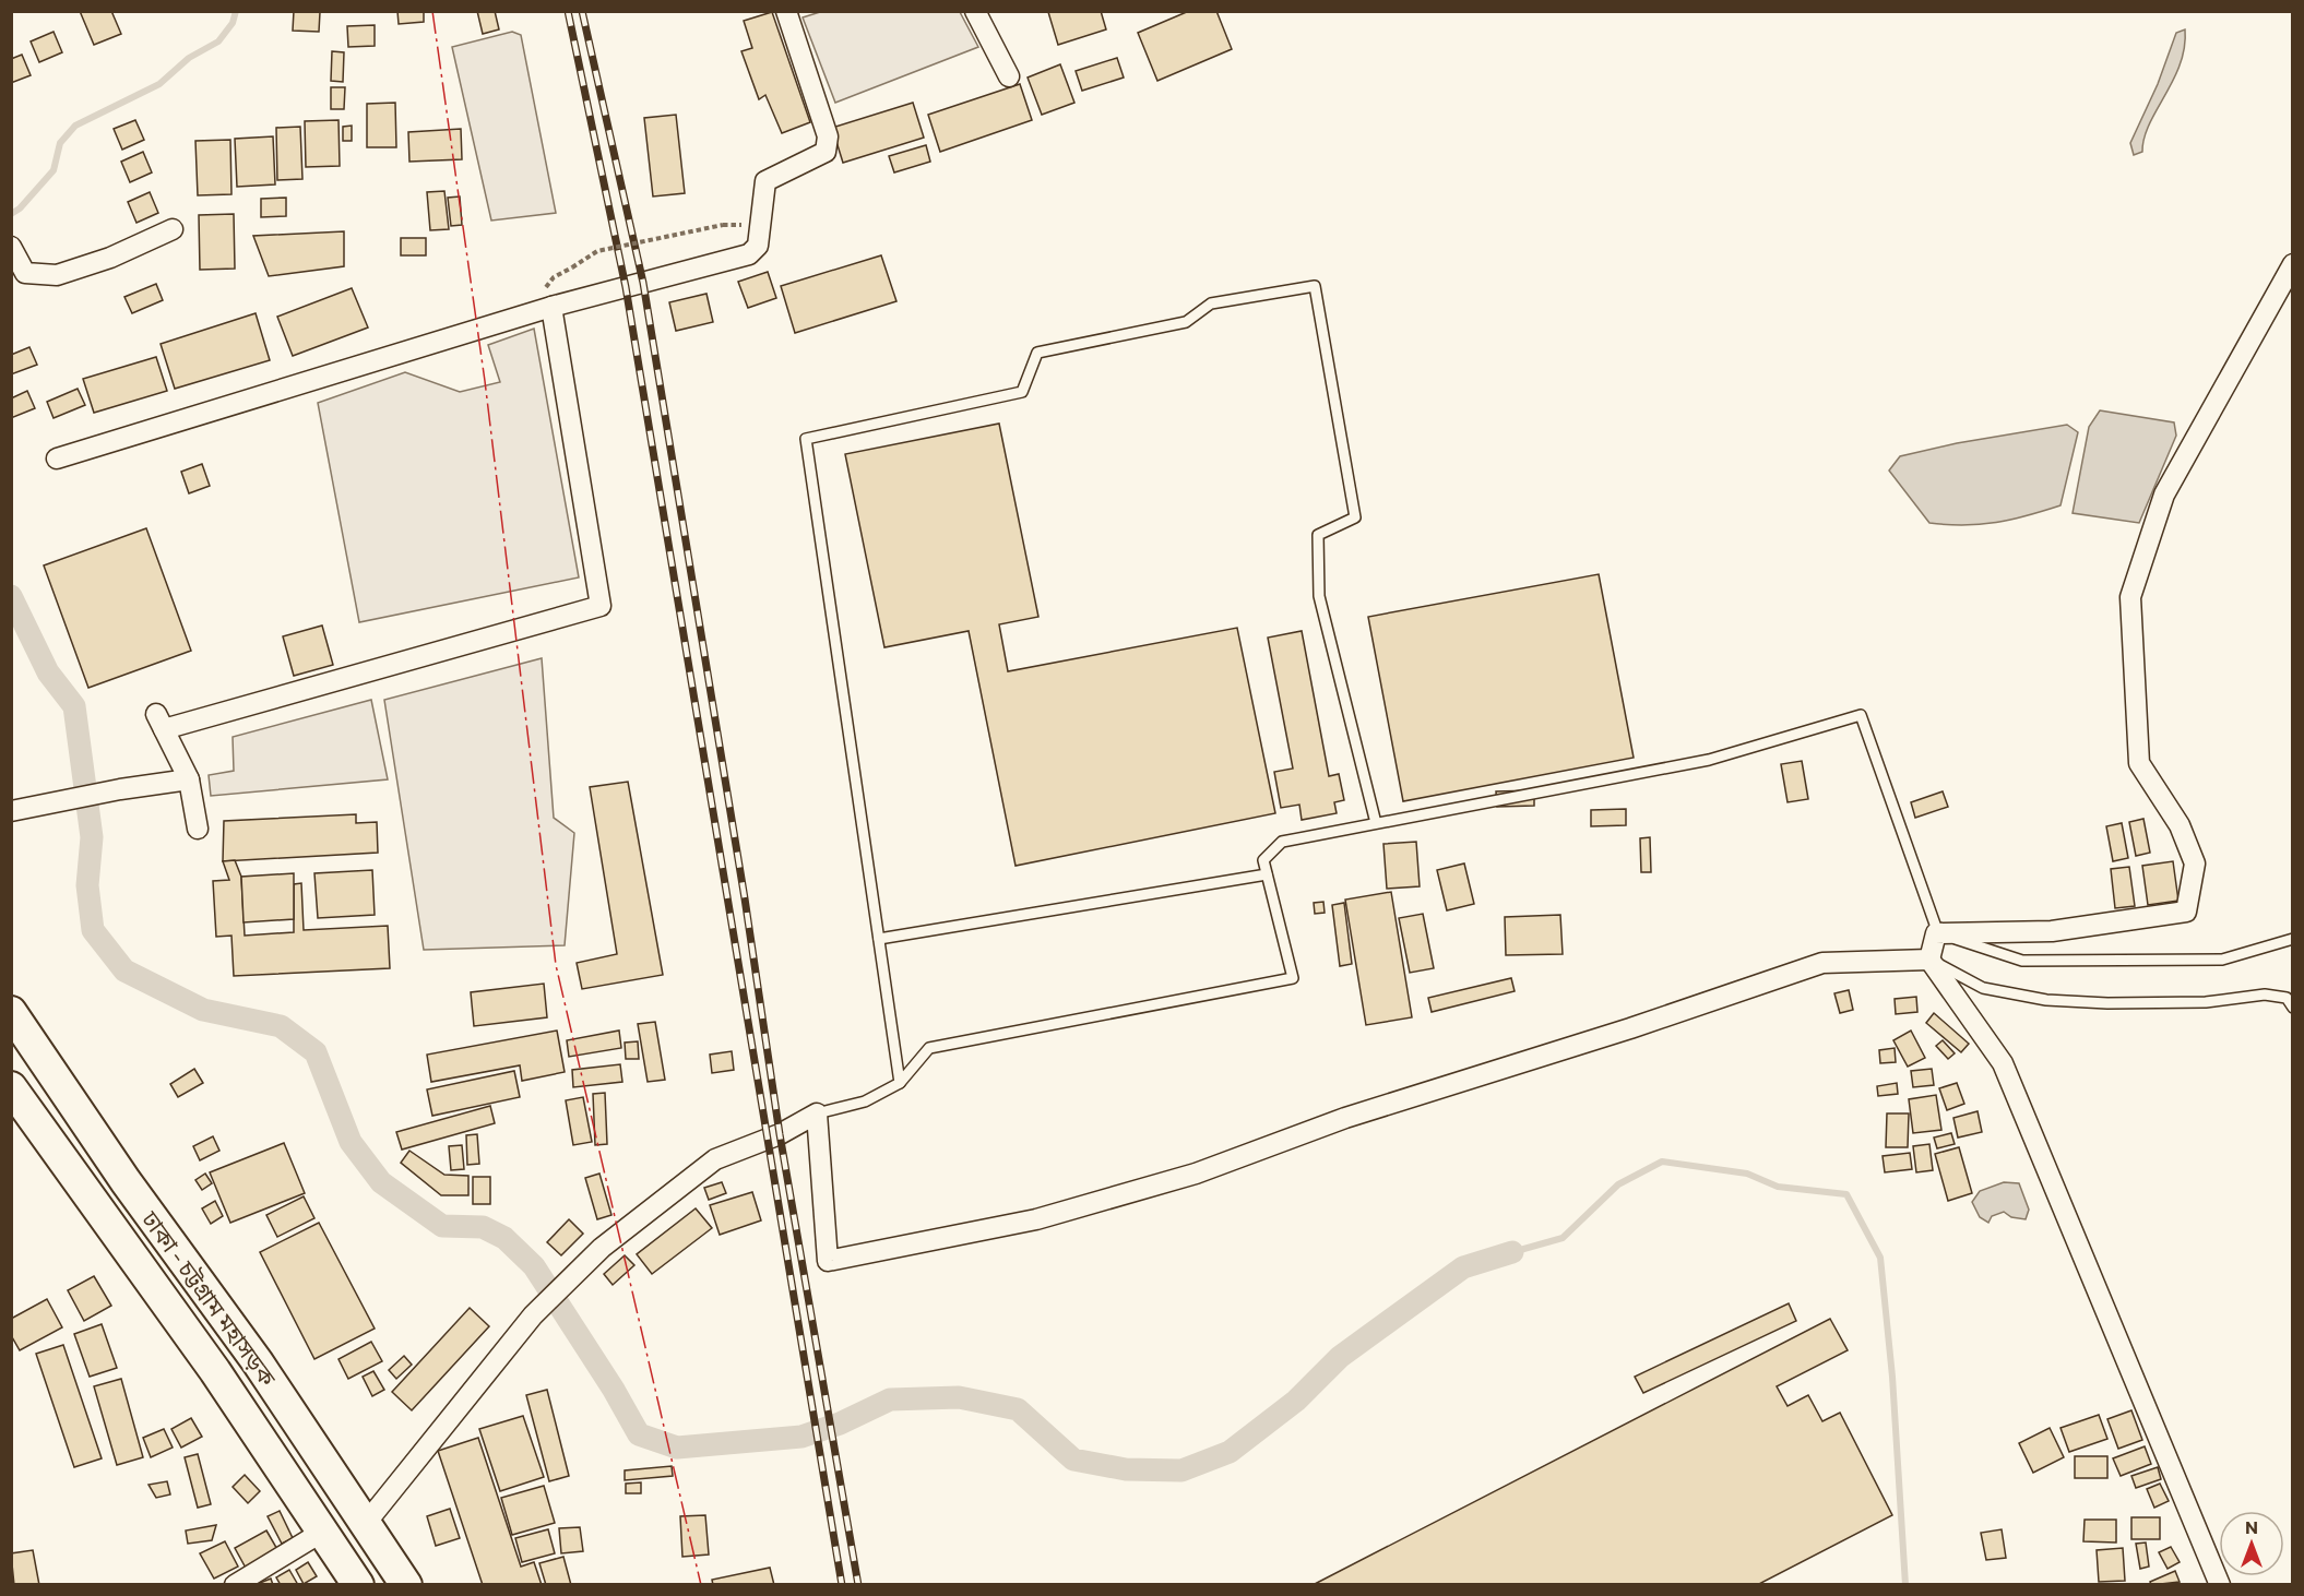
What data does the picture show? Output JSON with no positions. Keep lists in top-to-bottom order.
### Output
{
  "streets": {
    "highway": ["ঢাকা - চট্টগ্রাম মহাসড়ক"]
  },
  "north": "top"
}
